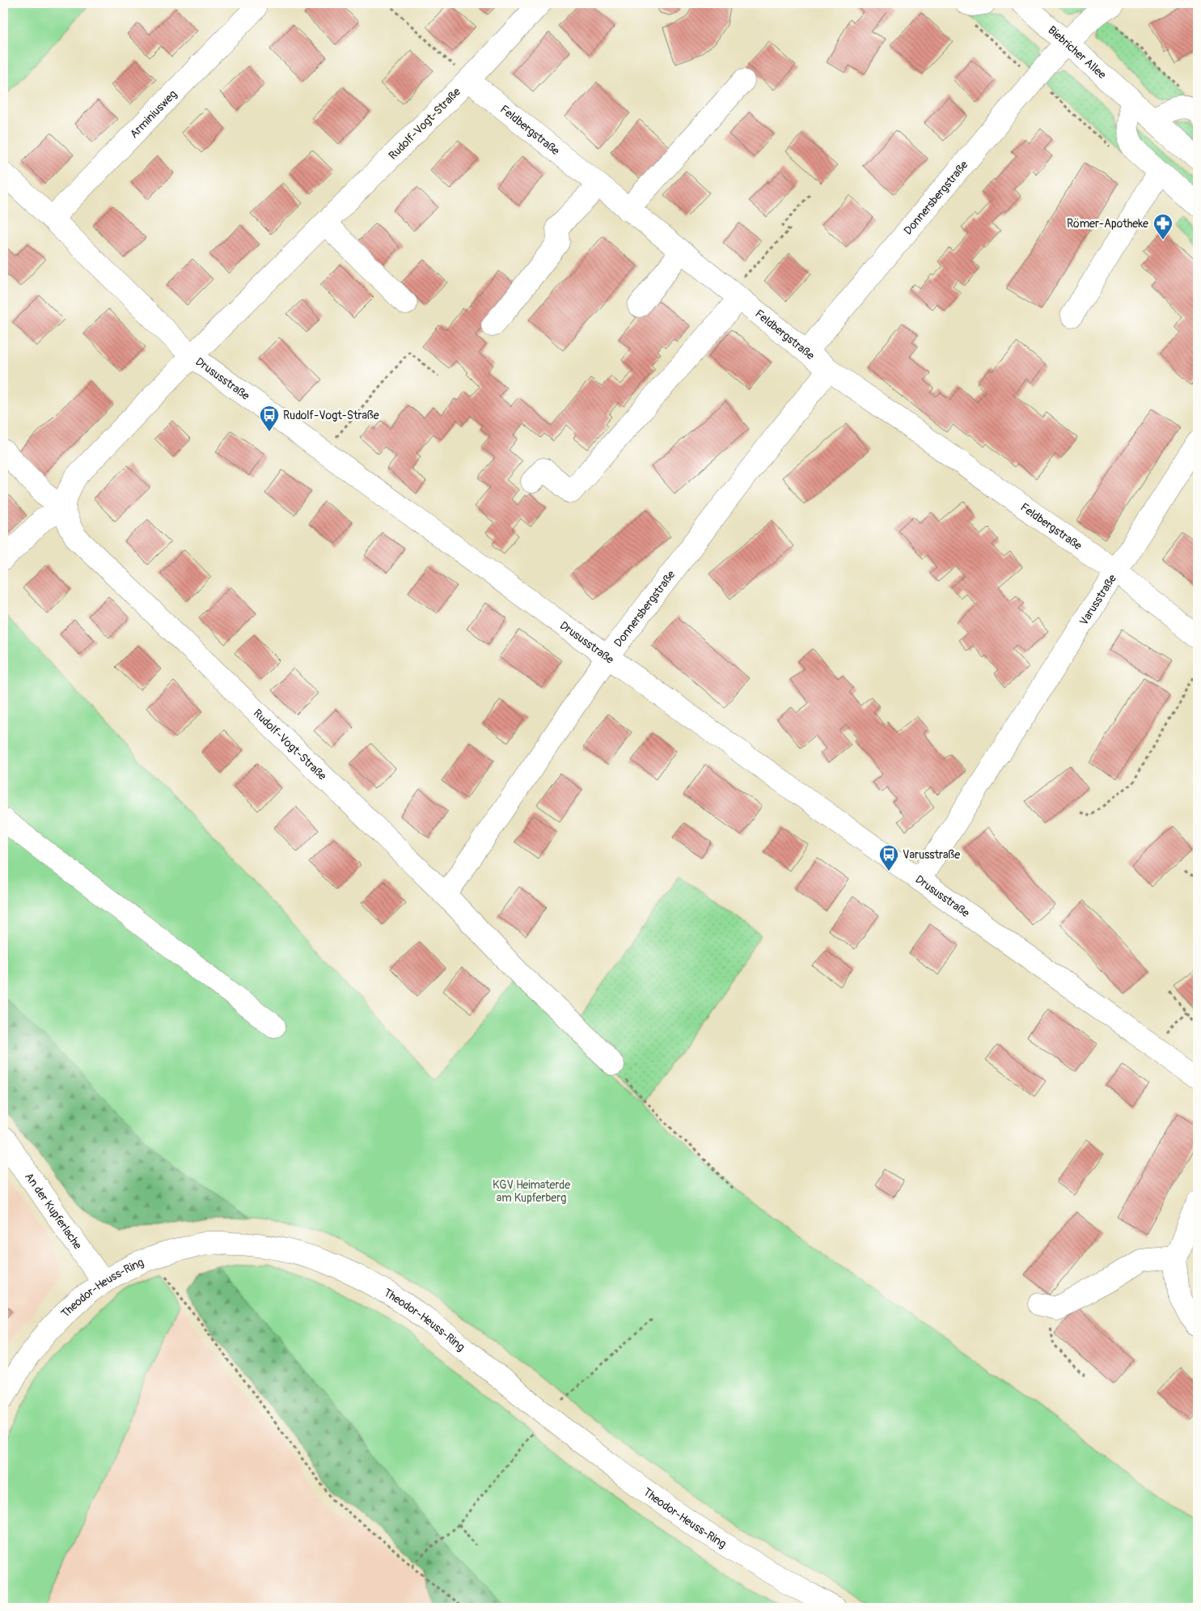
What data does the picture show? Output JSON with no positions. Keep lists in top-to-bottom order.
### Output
{
  "streets": {
    "street": [
      "Biebricher Allee",
      "Arminiusweg",
      "Rudolf-Vogt-Straße",
      "Feldbergstraße",
      "Donnersbergstraße",
      "Drususstraße",
      "Varusstraße",
      "An der Kupferlache",
      "Theodor-Heuss-Ring"
    ]
  },
  "crossings": [
    ["Biebricher Allee", "Donnersbergstraße"],
    ["Arminiusweg", "Drususstraße"],
    ["Rudolf-Vogt-Straße", "Feldbergstraße"],
    ["Rudolf-Vogt-Straße", "Donnersbergstraße"],
    ["Rudolf-Vogt-Straße", "Drususstraße"],
    ["Feldbergstraße", "Donnersbergstraße"],
    ["Feldbergstraße", "Varusstraße"],
    ["Donnersbergstraße", "Drususstraße"],
    ["Drususstraße", "Varusstraße"],
    ["An der Kupferlache", "Theodor-Heuss-Ring"]
  ],
  "parks": ["KGV Heimaterde am Kupferberg"],
  "places": {
    "pharmacy": ["Römer-Apotheke"],
    "bus stop": ["Rudolf-Vogt-Straße", "Varusstraße"]
  }
}
